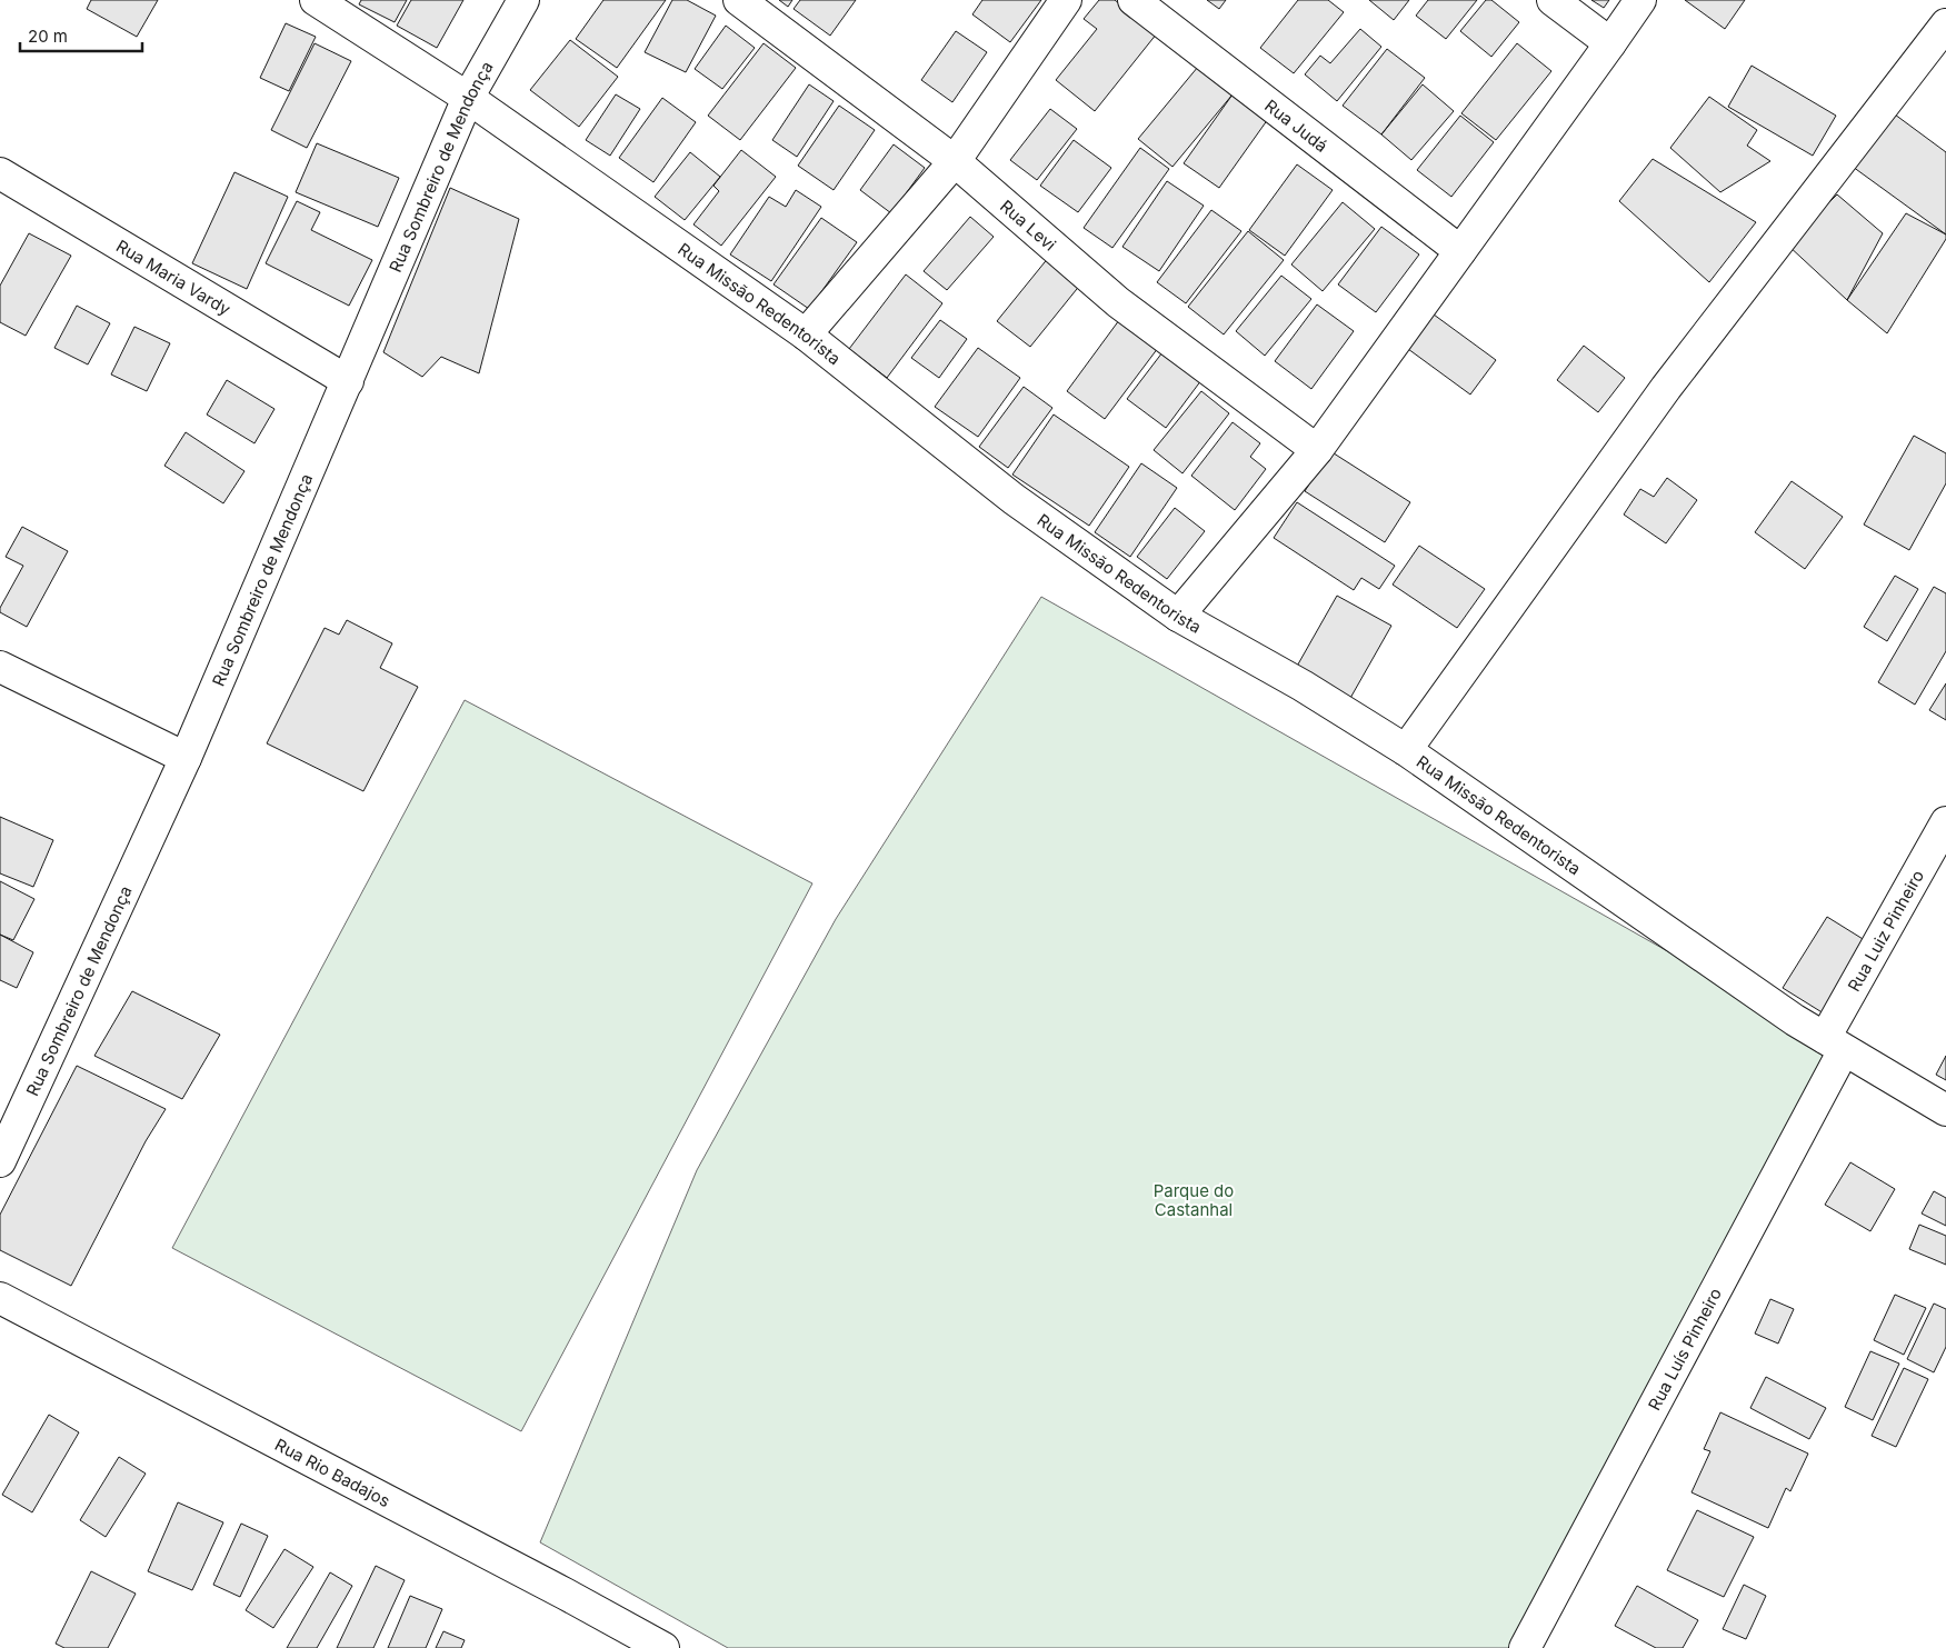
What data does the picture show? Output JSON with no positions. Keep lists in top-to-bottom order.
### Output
{
  "streets": {
    "street": [
      "Rua Judá",
      "Rua Sombreiro de Mendonça",
      "Rua Levi",
      "Rua Maria Vardy",
      "Rua Missão Redentorista",
      "Rua Luiz Pinheiro",
      "Rua Luís Pinheiro",
      "Rua Rio Badajos"
    ]
  },
  "crossings": [
    ["Rua Sombreiro de Mendonça", "Rua Maria Vardy"],
    ["Rua Sombreiro de Mendonça", "Rua Missão Redentorista"],
    ["Rua Missão Redentorista", "Rua Luiz Pinheiro"],
    ["Rua Missão Redentorista", "Rua Luís Pinheiro"],
    ["Rua Luiz Pinheiro", "Rua Luís Pinheiro"]
  ],
  "parks": ["Parque do Castanhal"],
  "scale_bar": "20 m"
}
